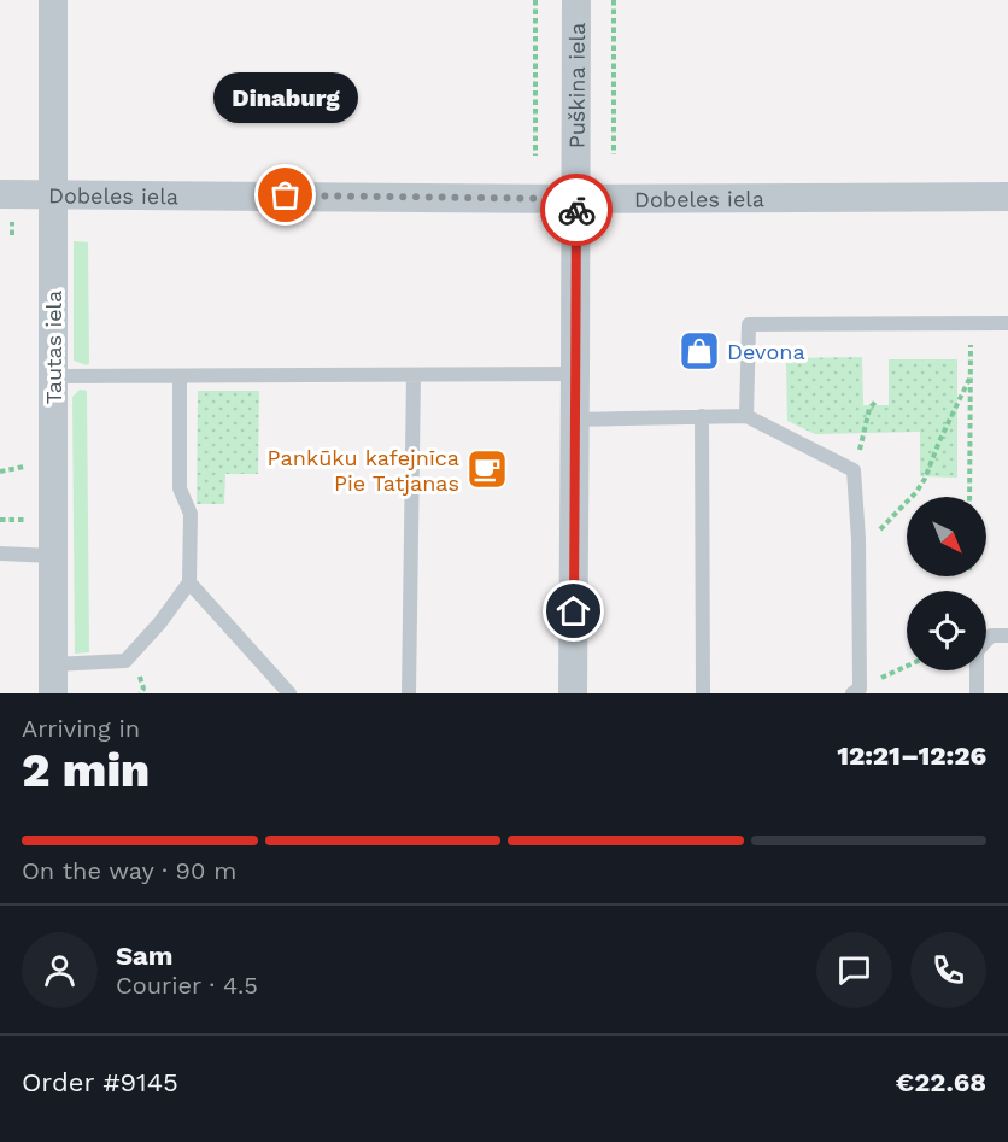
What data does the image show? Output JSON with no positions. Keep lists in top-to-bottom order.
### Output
{
  "streets": {
    "street": ["Puškina iela", "Dobeles iela", "Tautas iela"]
  },
  "crossings": [
    ["Puškina iela", "Dobeles iela"],
    ["Dobeles iela", "Tautas iela"]
  ],
  "places": {
    "other": ["Dinaburg"],
    "shop": ["Devona"],
    "cafe": ["Pankūku kafejnīca Pie Tatjanas"]
  },
  "north": "bottom right",
  "page": {
    "bubble": "Dinaburg",
    "heading": ["2 min", "Arriving in", "12:21–12:26"],
    "panel": [
      "Sam",
      "Courier · 4.5",
      "Order #9145",
      "€22.68"
    ],
    "bar": "On the way · 90 m"
  }
}
